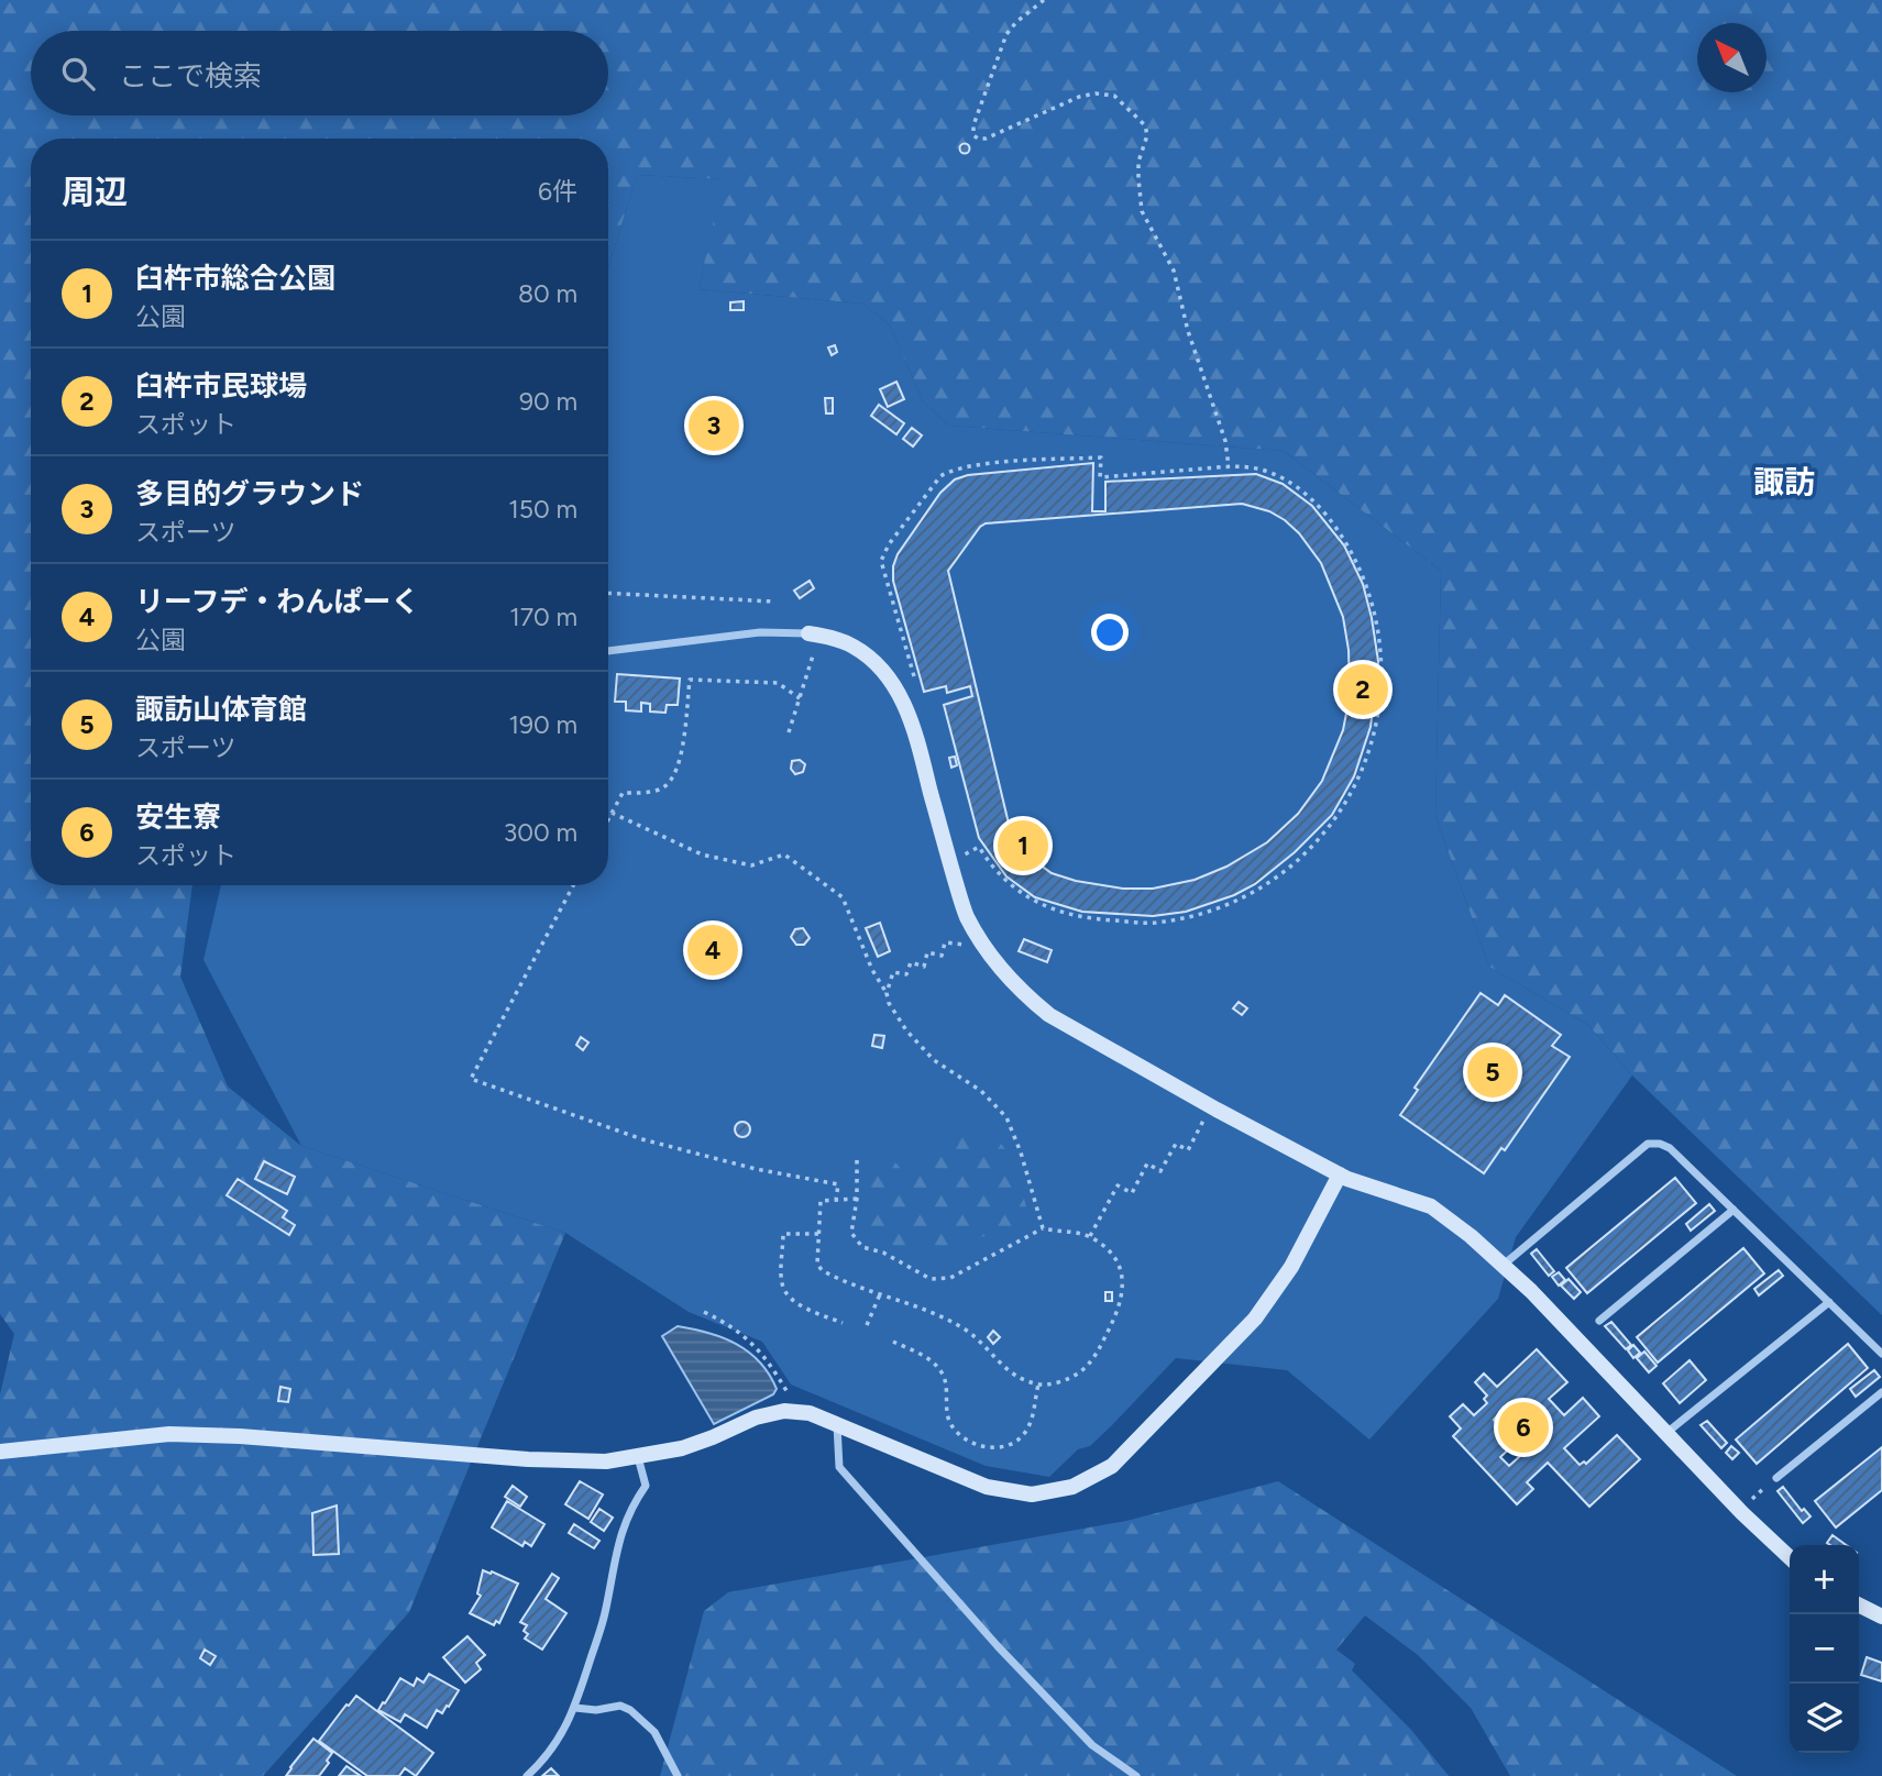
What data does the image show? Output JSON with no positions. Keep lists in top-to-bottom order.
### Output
{
  "districts": ["諏訪"],
  "north": "top left",
  "page": {
    "search": "ここで検索",
    "heading": ["周辺", "6件"],
    "list": [
      {
        "mark": "1",
        "name": "臼杵市総合公園",
        "note": "公園",
        "value": "80 m"
      },
      {
        "mark": "2",
        "name": "臼杵市民球場",
        "note": "スポット",
        "value": "90 m"
      },
      {
        "mark": "3",
        "name": "多目的グラウンド",
        "note": "スポーツ",
        "value": "150 m"
      },
      {
        "mark": "4",
        "name": "リーフデ・わんぱーく",
        "note": "公園",
        "value": "170 m"
      },
      {
        "mark": "5",
        "name": "諏訪山体育館",
        "note": "スポーツ",
        "value": "190 m"
      },
      {
        "mark": "6",
        "name": "安生寮",
        "note": "スポット",
        "value": "300 m"
      }
    ],
    "pins": [
      "3",
      "2",
      "1",
      "4",
      "5",
      "6"
    ],
    "map_buttons": ["+", "−"]
  }
}
